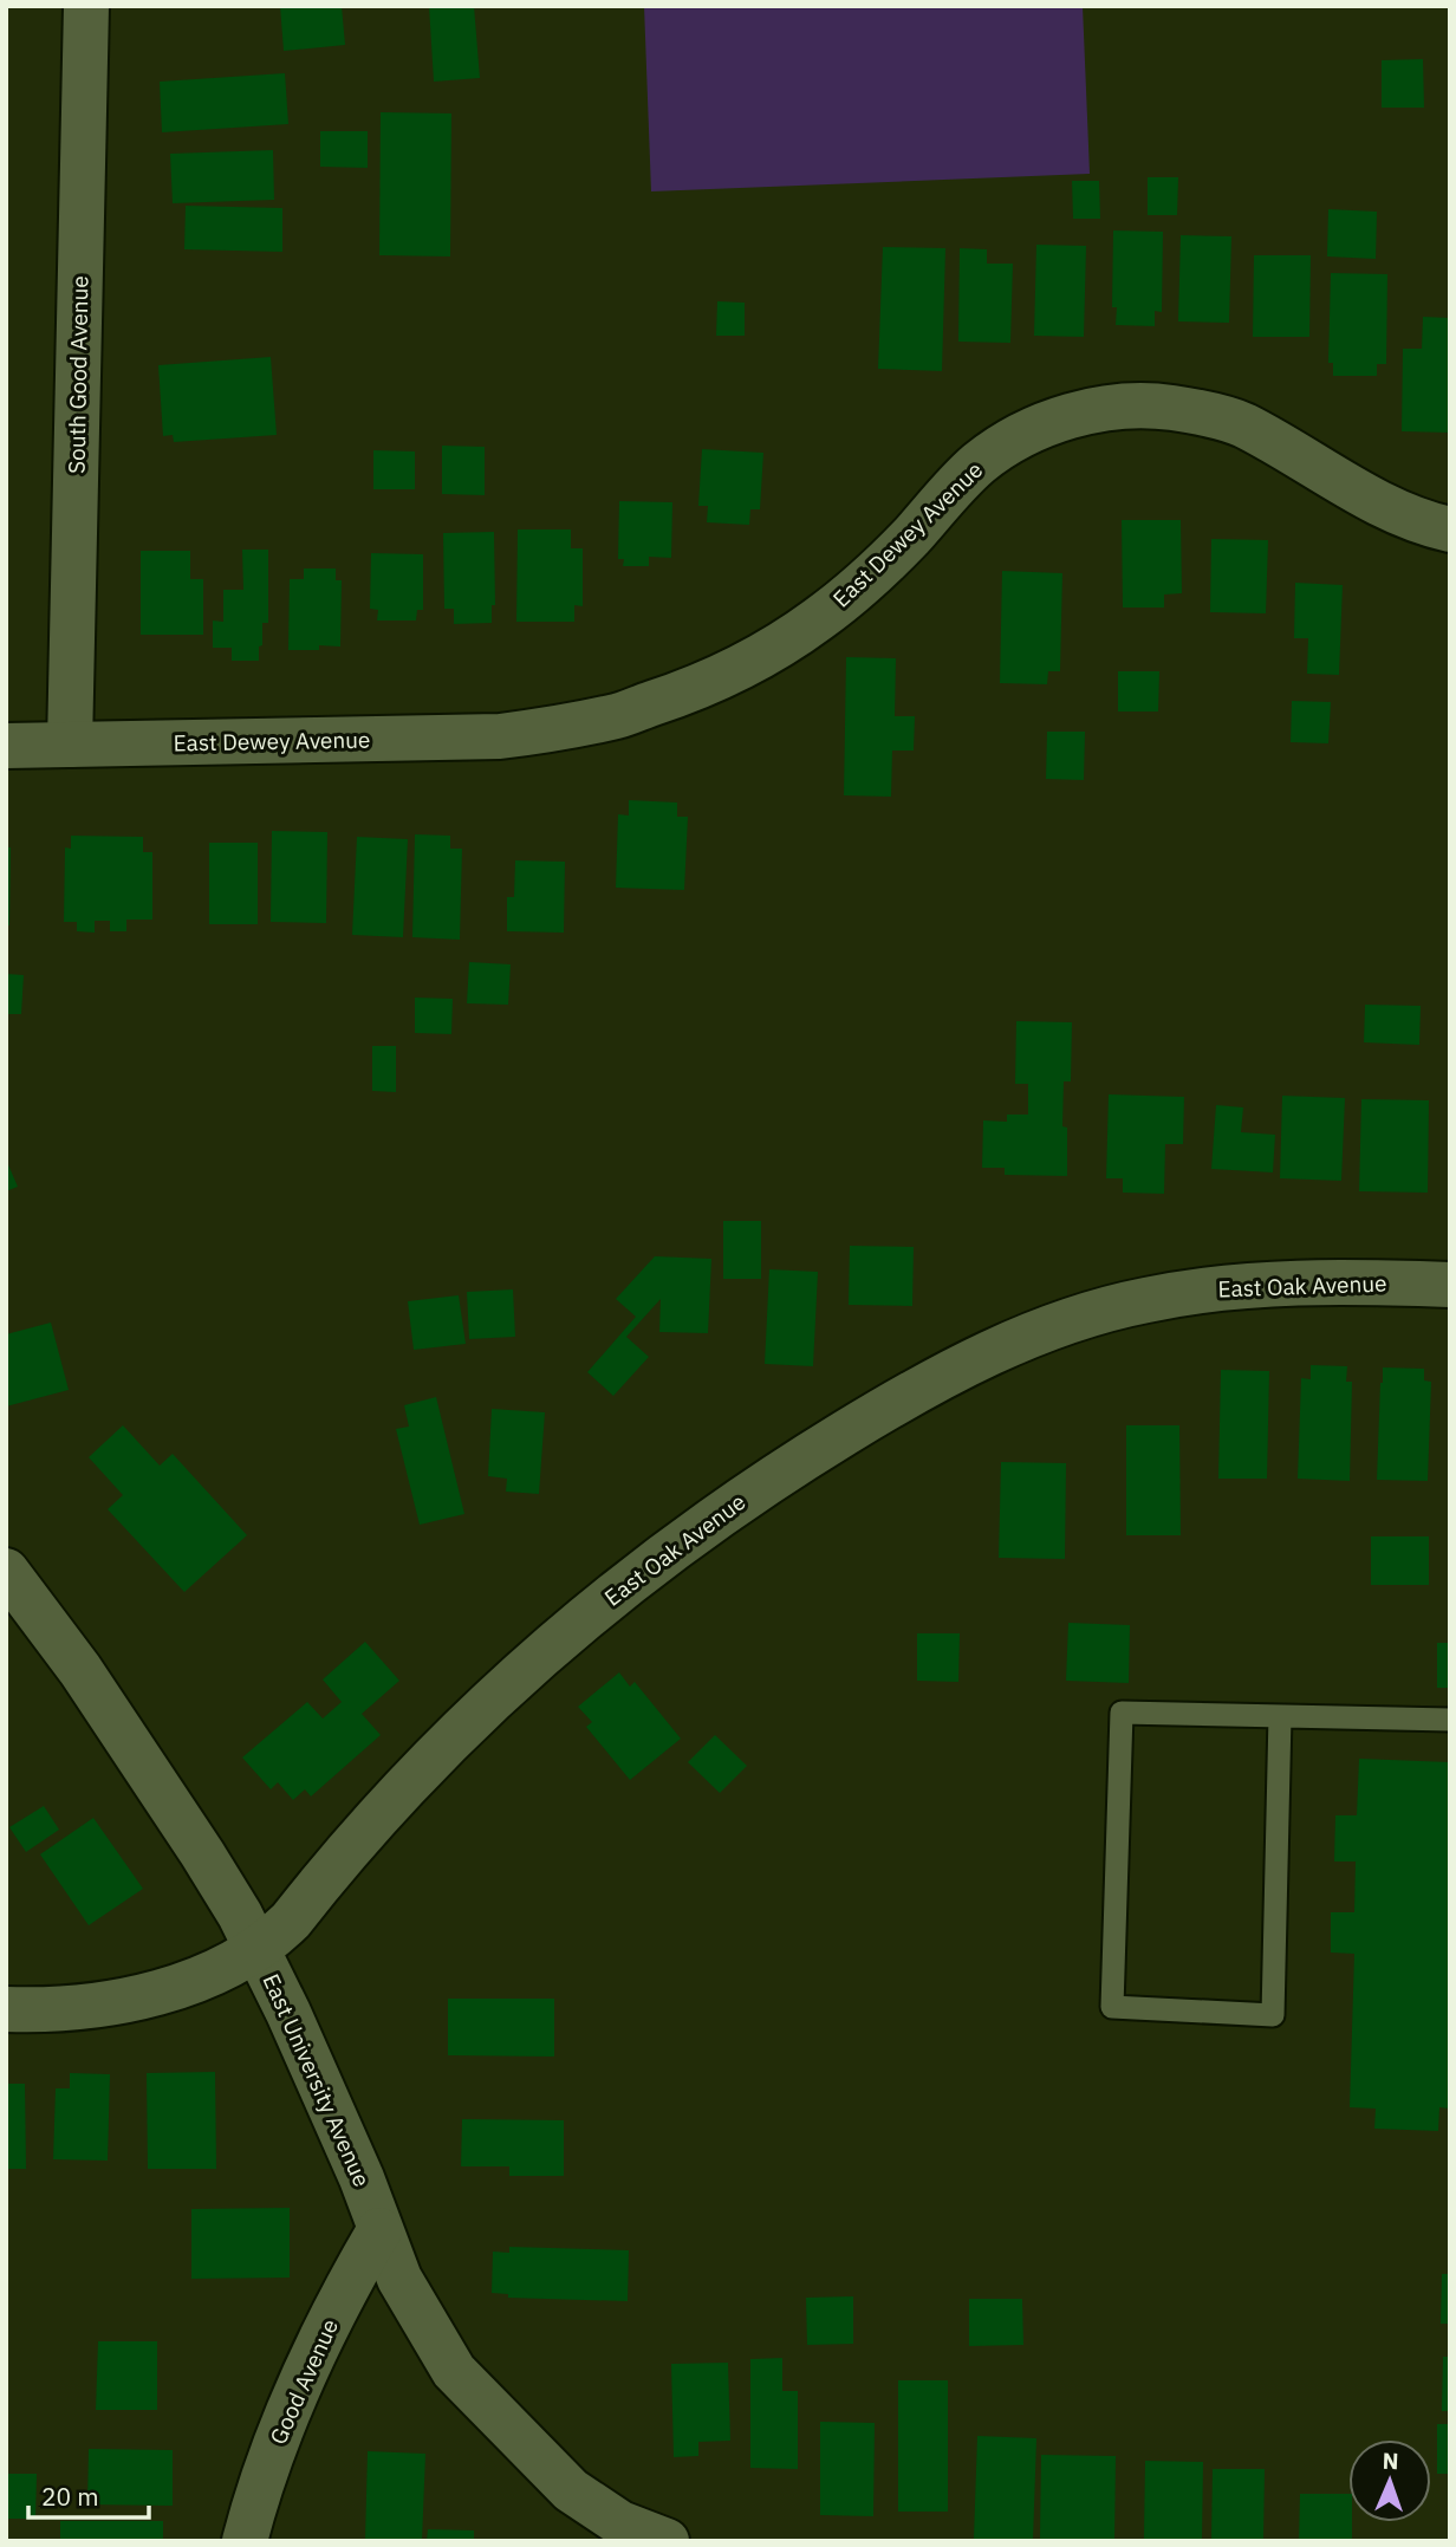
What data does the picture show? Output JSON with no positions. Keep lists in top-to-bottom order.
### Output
{
  "streets": {
    "street": [
      "South Good Avenue",
      "East Dewey Avenue",
      "East Oak Avenue",
      "East University Avenue",
      "Good Avenue"
    ]
  },
  "crossings": [
    ["South Good Avenue", "East Dewey Avenue"],
    ["East Oak Avenue", "East University Avenue"],
    ["East University Avenue", "Good Avenue"]
  ],
  "scale_bar": "20 m",
  "north": "top"
}
